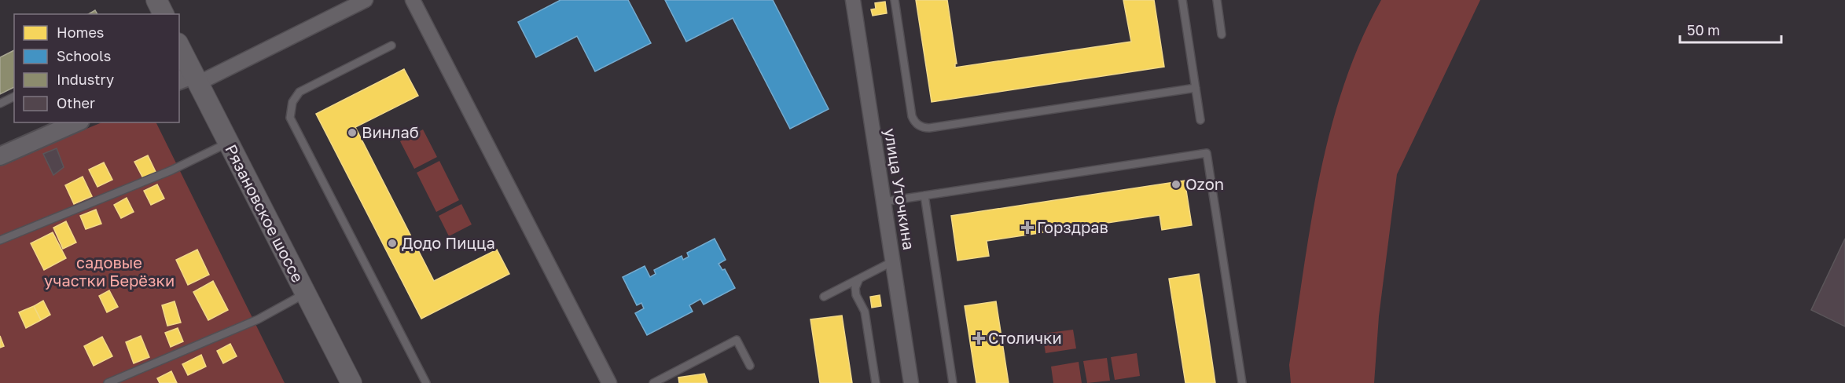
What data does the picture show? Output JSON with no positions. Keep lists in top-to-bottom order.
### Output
{
  "streets": {
    "main road": ["Рязановское шоссе"],
    "street": ["улица Уточкина"]
  },
  "parks": ["садовые участки Берёзки"],
  "places": {
    "other": ["Винлаб", "Ozon", "Додо Пицца"],
    "health": ["Горздрав", "Столички"]
  },
  "legend": [
    "Homes",
    "Schools",
    "Industry",
    "Other"
  ],
  "scale_bar": "50 m"
}
